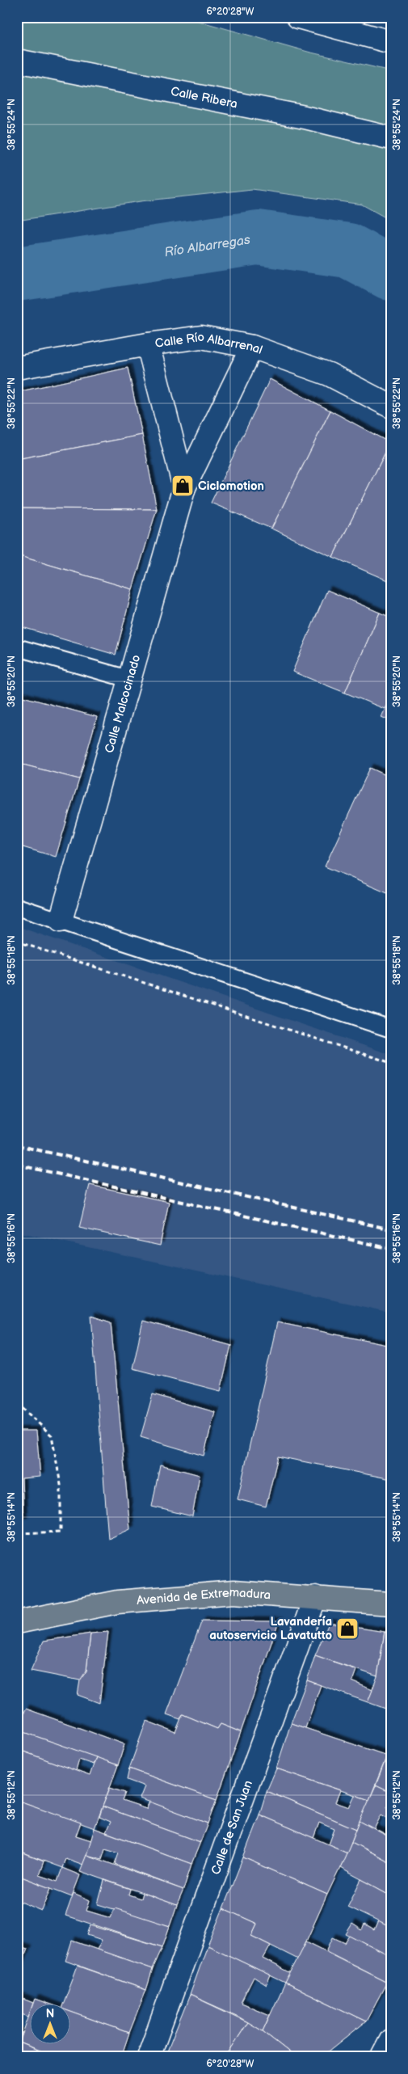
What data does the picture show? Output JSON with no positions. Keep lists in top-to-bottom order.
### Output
{
  "streets": {
    "main road": ["Avenida de Extremadura"],
    "street": [
      "Calle Ribera",
      "Calle Río Albarrenal",
      "Calle Malcocinado",
      "Calle de San Juan"
    ]
  },
  "crossings": [
    ["Calle Río Albarrenal", "Calle Malcocinado"],
    ["Avenida de Extremadura", "Calle de San Juan"]
  ],
  "water": ["Río Albarregas"],
  "places": {
    "shop": ["Ciclomotion", "Lavandería autoservicio Lavatutto"]
  },
  "north": "top",
  "coordinates": [
    "6°20'28\"W",
    "38°55'24\"N",
    "38°55'22\"N",
    "38°55'20\"N",
    "38°55'18\"N",
    "38°55'16\"N",
    "38°55'14\"N",
    "38°55'12\"N"
  ]
}
